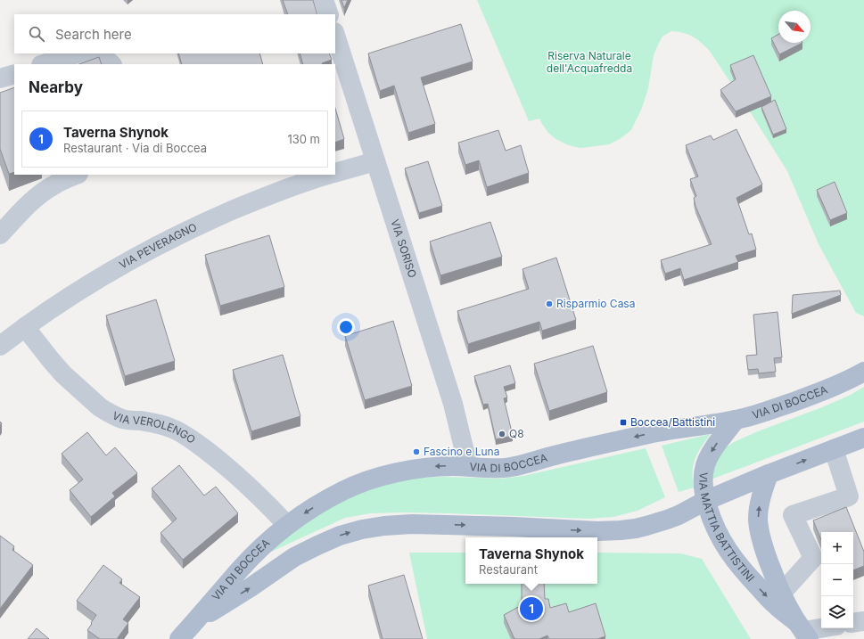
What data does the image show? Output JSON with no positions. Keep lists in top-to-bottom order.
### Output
{
  "streets": {
    "main road": ["VIA DI BOCCEA", "VIA MATTIA BATTISTINI"],
    "street": ["VIA PEVERAGNO", "VIA SORISO", "VIA VEROLENGO"]
  },
  "crossings": [
    ["VIA PEVERAGNO", "VIA VEROLENGO"],
    ["VIA SORISO", "VIA DI BOCCEA"],
    ["VIA DI BOCCEA", "VIA VEROLENGO"],
    ["VIA DI BOCCEA", "VIA MATTIA BATTISTINI"]
  ],
  "parks": ["Riserva Naturale dell'Acquafredda"],
  "places": {
    "other": ["Risparmio Casa", "Q8", "Fascino e Luna"],
    "transit": ["Boccea/Battistini"]
  },
  "north": "bottom right",
  "page": {
    "search": "Search here",
    "heading": "Nearby",
    "list": [
      {
        "mark": "1",
        "name": "Taverna Shynok",
        "note": "Restaurant · Via di Boccea",
        "value": "130 m"
      }
    ],
    "map_buttons": ["+", "−"],
    "popup": ["Taverna Shynok", "Restaurant"],
    "pins": "1"
  }
}
